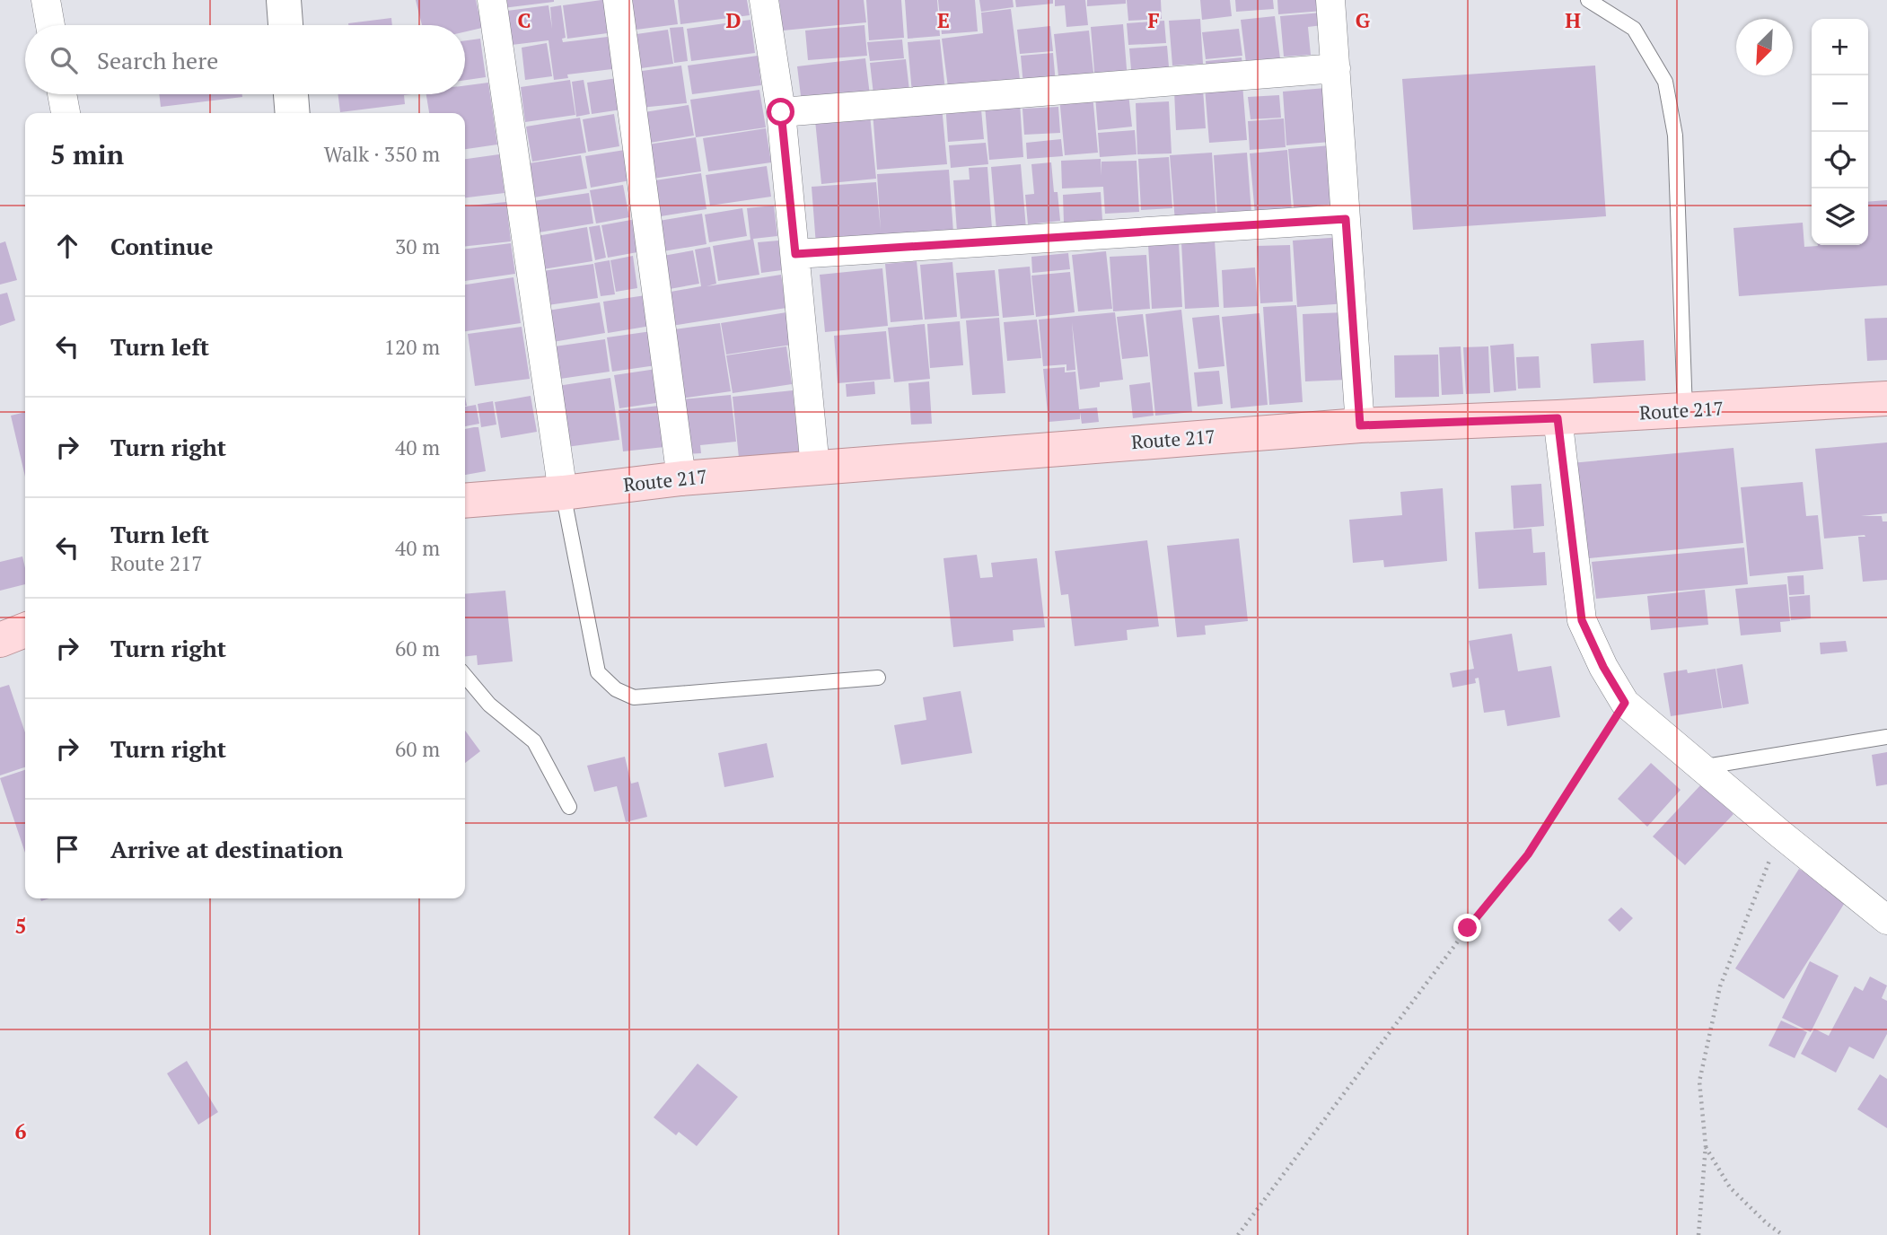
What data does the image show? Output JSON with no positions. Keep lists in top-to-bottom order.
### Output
{
  "streets": {
    "main road": ["Route 217"]
  },
  "north": "bottom left",
  "page": {
    "map_buttons": ["+", "−"],
    "search": "Search here",
    "heading": ["5 min", "Walk · 350 m"],
    "list": [
      ["Continue", "30 m"],
      ["Turn left", "120 m"],
      ["Turn right", "40 m"],
      ["Turn left", "Route 217", "40 m"],
      ["Turn right", "60 m"],
      ["Turn right", "60 m"],
      "Arrive at destination"
    ]
  },
  "grid": {
    "columns": [
      "C",
      "D",
      "E",
      "F",
      "G",
      "H"
    ],
    "rows": ["5", "6"]
  }
}
